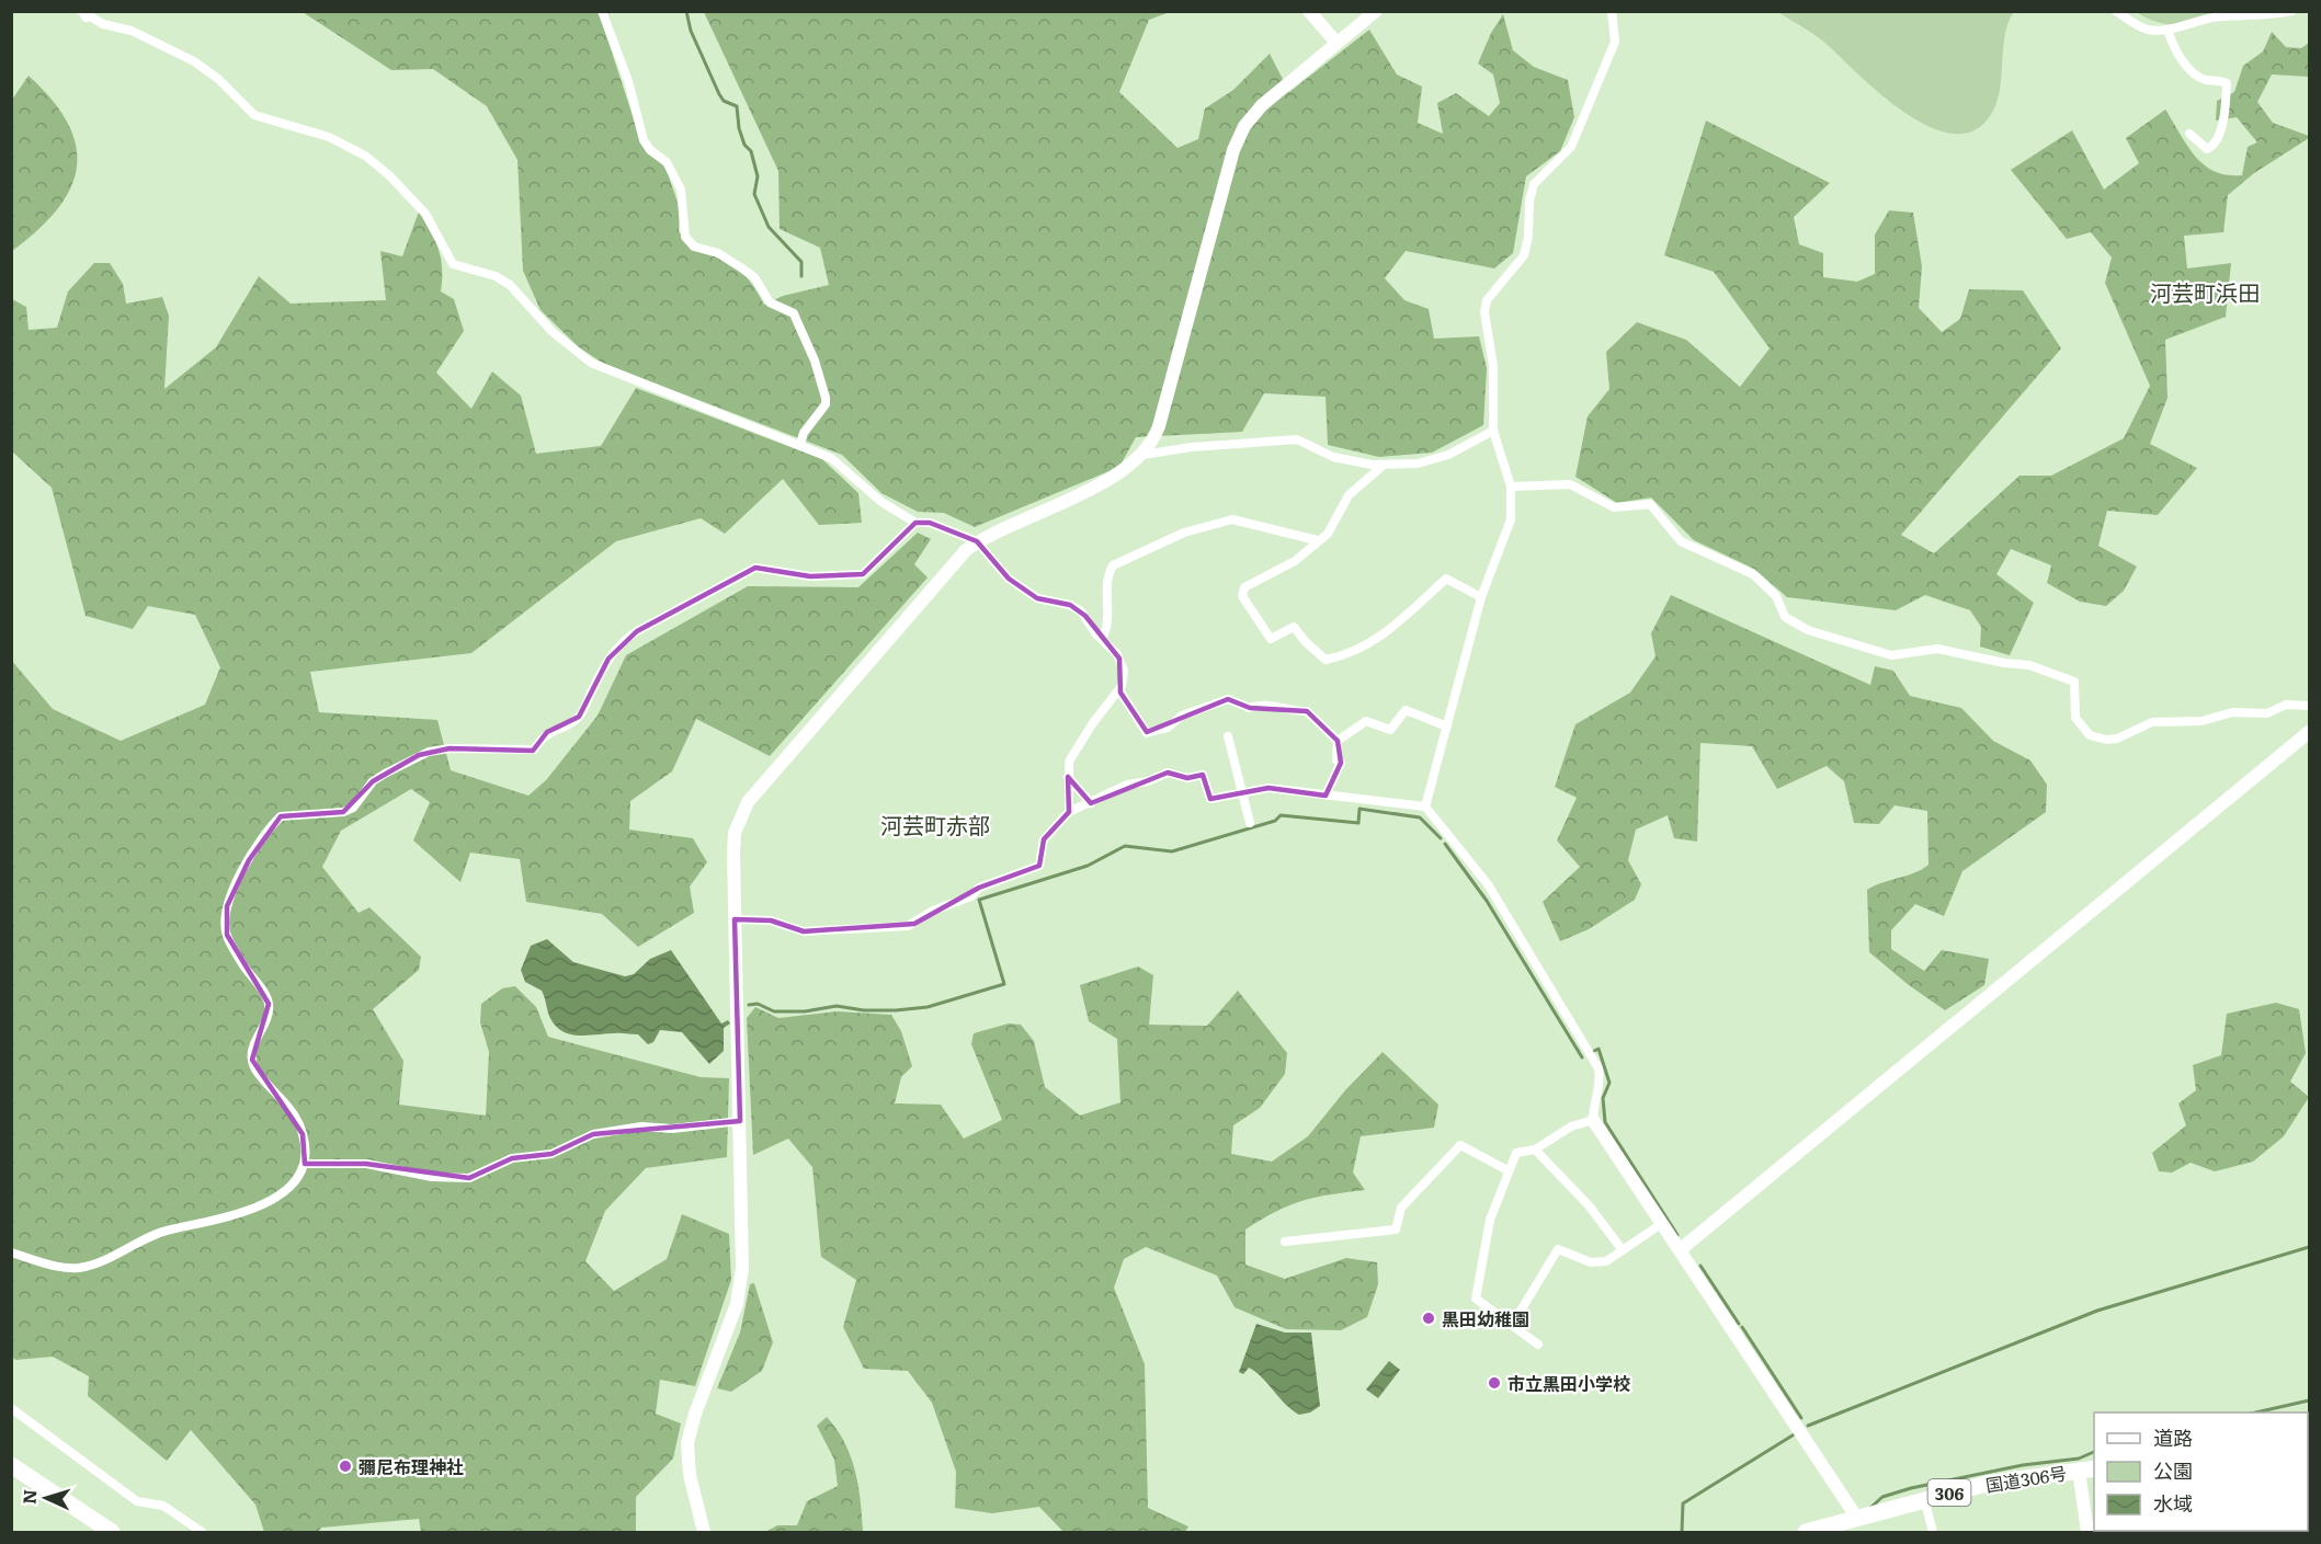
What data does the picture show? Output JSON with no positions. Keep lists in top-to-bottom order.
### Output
{
  "streets": {
    "highway": ["国道306号", "306"]
  },
  "districts": ["河芸町浜田", "河芸町赤部"],
  "places": ["黒田幼稚園", "市立黒田小学校", "彌尼布理神社"],
  "legend": ["道路", "公園", "水域"],
  "north": "left"
}
